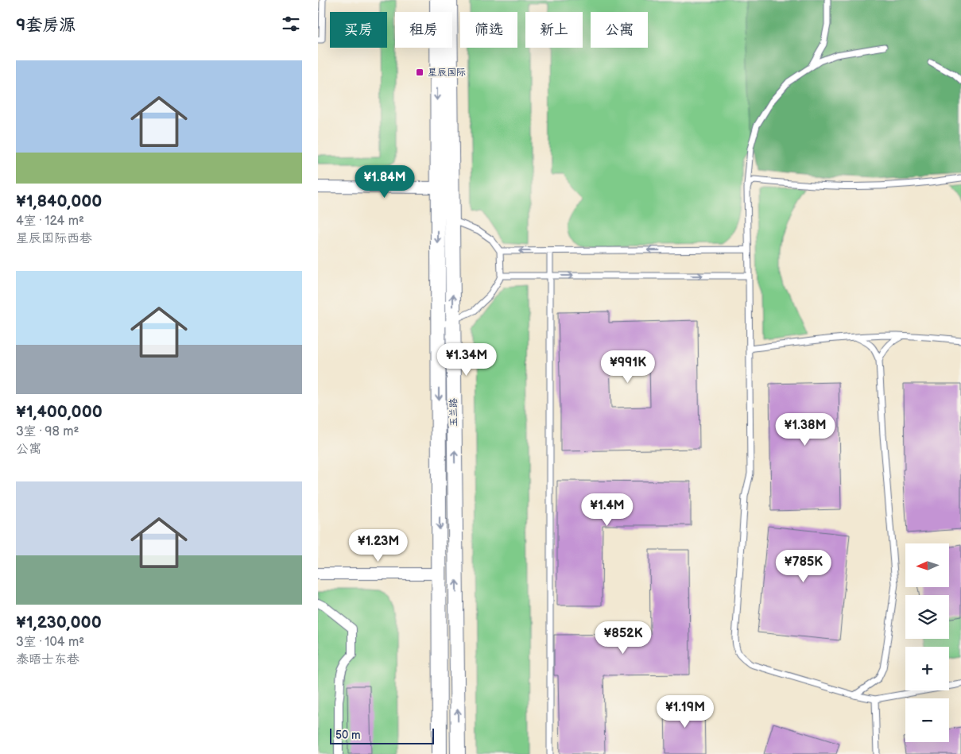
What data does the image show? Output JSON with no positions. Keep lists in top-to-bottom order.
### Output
{
  "streets": {
    "street": ["玉兰路"]
  },
  "places": {
    "transit": ["星辰国际"]
  },
  "scale_bar": "50 m",
  "north": "left",
  "page": {
    "heading": "9套房源",
    "chip": [
      "买房",
      "租房",
      "筛选",
      "新上",
      "公寓"
    ],
    "list": [
      {
        "name": "¥1,840,000",
        "note": "4室 · 124 m² · 星辰国际西巷"
      },
      {
        "name": "¥1,400,000",
        "note": "3室 · 98 m² · 公寓"
      },
      {
        "name": "¥1,230,000",
        "note": "3室 · 104 m² · 泰晤士东巷"
      }
    ],
    "price": [
      "¥1.84M",
      "¥1.34M",
      "¥991K",
      "¥1.38M",
      "¥1.4M",
      "¥1.23M",
      "¥785K",
      "¥852K",
      "¥1.19M"
    ],
    "map_buttons": ["+", "−"],
    "scale": "50 m"
  }
}
